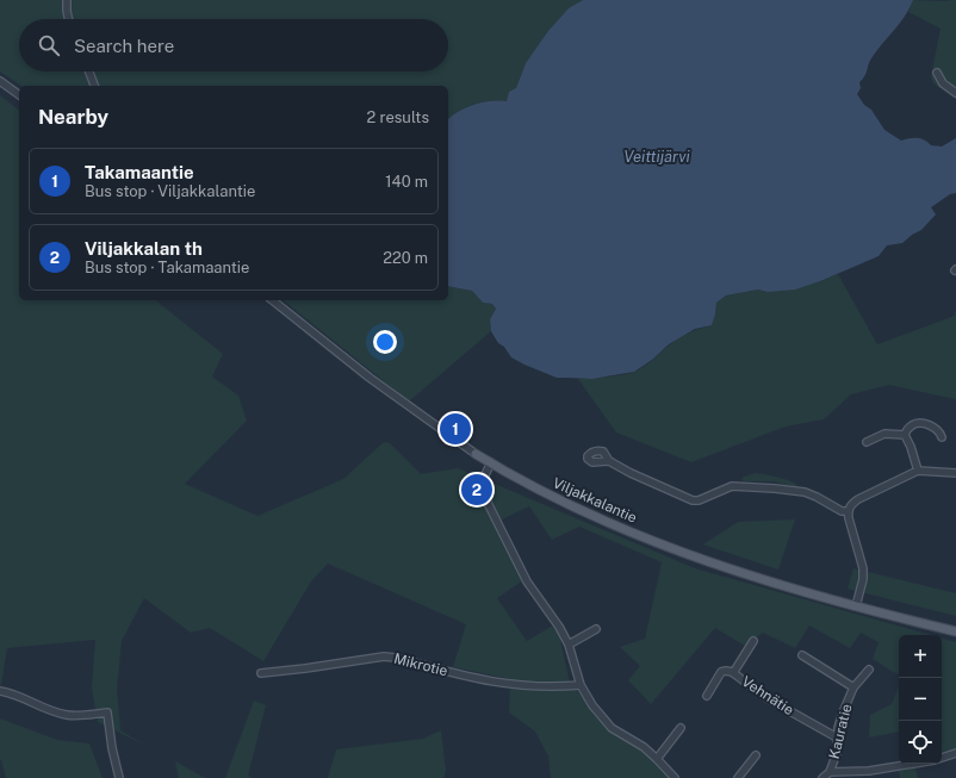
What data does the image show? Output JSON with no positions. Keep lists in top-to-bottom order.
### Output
{
  "streets": {
    "main road": ["Viljakkalantie"],
    "street": ["Mikrotie", "Vehnätie", "Kauratie"]
  },
  "crossings": [
    ["Vehnätie", "Kauratie"]
  ],
  "water": ["Veittijärvi"],
  "page": {
    "search": "Search here",
    "heading": ["Nearby", "2 results"],
    "list": [
      {
        "mark": "1",
        "name": "Takamaantie",
        "note": "Bus stop · Viljakkalantie",
        "value": "140 m"
      },
      {
        "mark": "2",
        "name": "Viljakkalan th",
        "note": "Bus stop · Takamaantie",
        "value": "220 m"
      }
    ],
    "pins": ["1", "2"],
    "map_buttons": ["+", "−"]
  }
}
